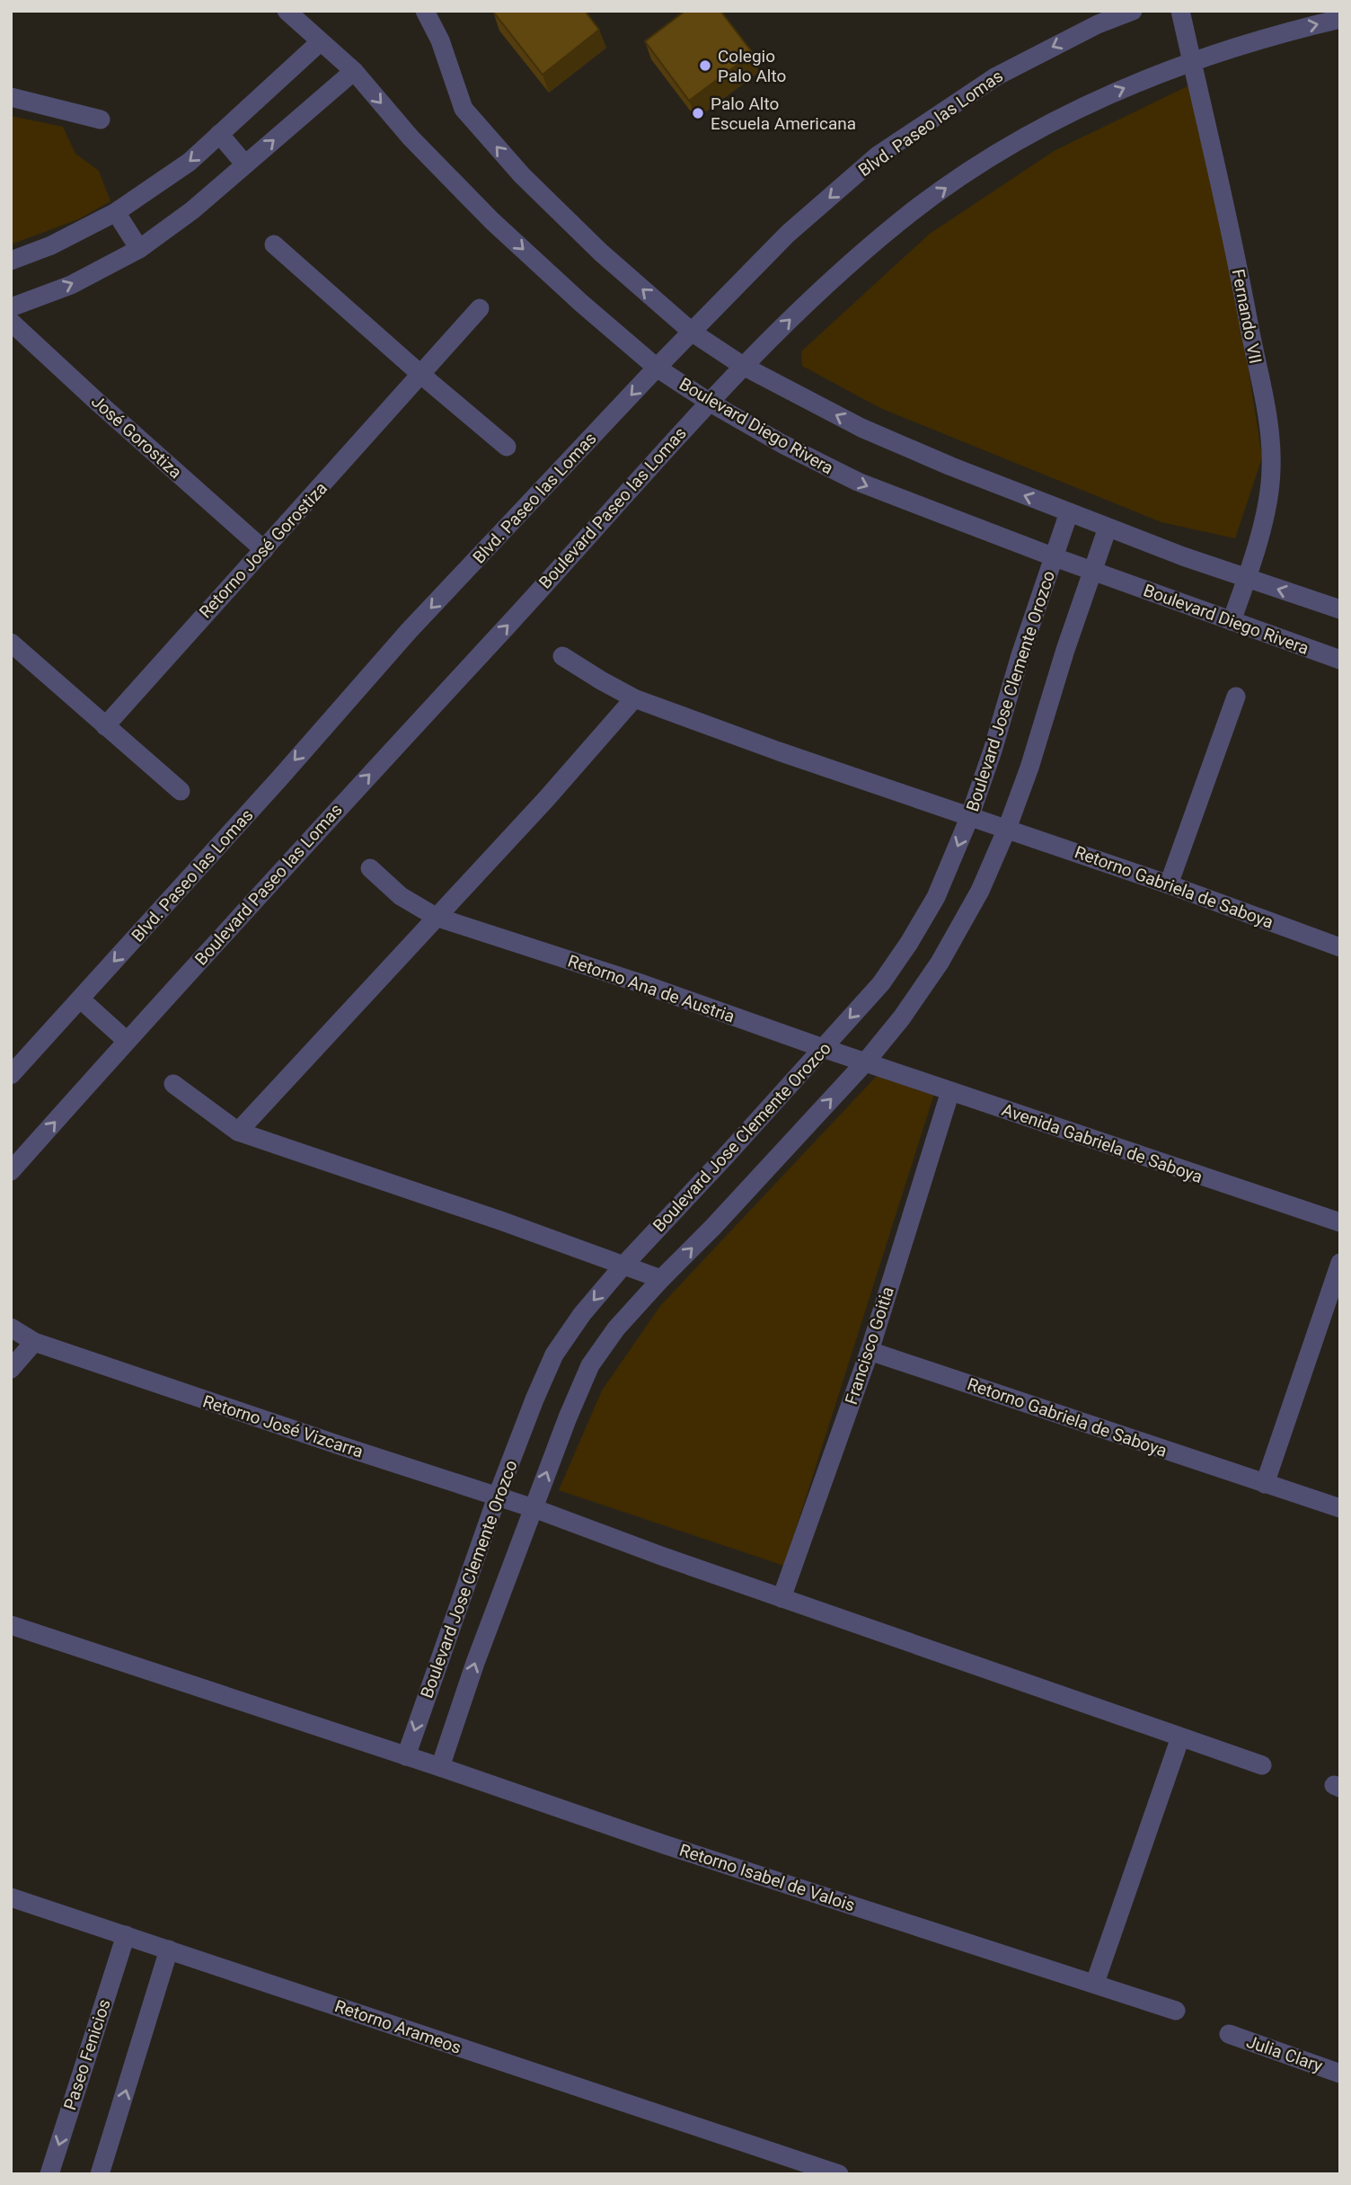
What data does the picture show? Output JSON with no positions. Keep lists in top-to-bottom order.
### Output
{
  "streets": {
    "street": [
      "Blvd. Paseo las Lomas",
      "Fernando VII",
      "Boulevard Diego Rivera",
      "José Gorostiza",
      "Boulevard Paseo las Lomas",
      "Retorno José Gorostiza",
      "Boulevard Jose Clemente Orozco",
      "Retorno Gabriela de Saboya",
      "Retorno Ana de Austria",
      "Avenida Gabriela de Saboya",
      "Francisco Goitia",
      "Retorno José Vizcarra",
      "Retorno Isabel de Valois",
      "Retorno Arameos",
      "Julia Clary",
      "Paseo Fenicios"
    ]
  },
  "crossings": [
    ["Blvd. Paseo las Lomas", "Boulevard Diego Rivera"],
    ["Fernando VII", "Boulevard Diego Rivera"],
    ["Fernando VII", "Boulevard Paseo las Lomas"],
    ["Boulevard Diego Rivera", "Boulevard Paseo las Lomas"],
    ["Boulevard Diego Rivera", "Boulevard Jose Clemente Orozco"],
    ["José Gorostiza", "Retorno José Gorostiza"],
    ["Boulevard Jose Clemente Orozco", "Retorno Gabriela de Saboya"],
    ["Boulevard Jose Clemente Orozco", "Retorno Ana de Austria"],
    ["Boulevard Jose Clemente Orozco", "Avenida Gabriela de Saboya"],
    ["Boulevard Jose Clemente Orozco", "Retorno José Vizcarra"],
    ["Boulevard Jose Clemente Orozco", "Retorno Isabel de Valois"],
    ["Retorno Gabriela de Saboya", "Francisco Goitia"],
    ["Retorno Ana de Austria", "Avenida Gabriela de Saboya"],
    ["Avenida Gabriela de Saboya", "Francisco Goitia"],
    ["Retorno Arameos", "Paseo Fenicios"]
  ],
  "one_way": ["Blvd. Paseo las Lomas"],
  "places": ["Colegio Palo Alto", "Palo Alto Escuela Americana"]
}
